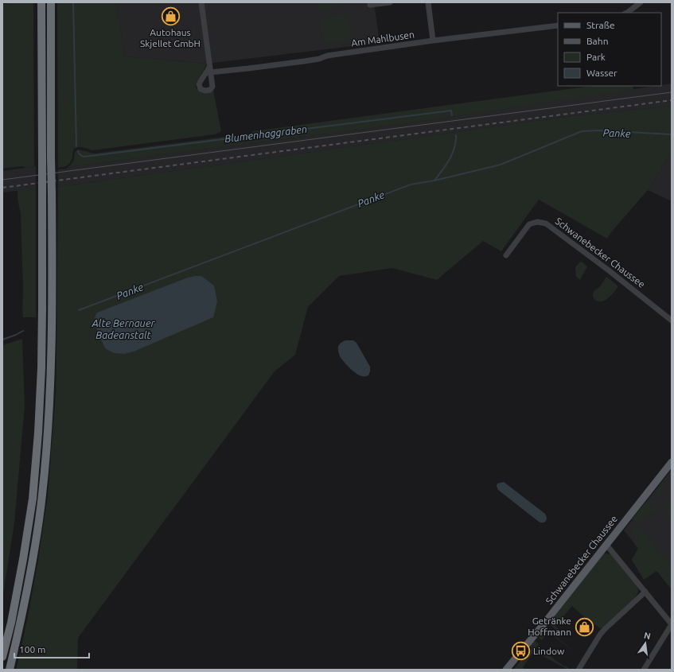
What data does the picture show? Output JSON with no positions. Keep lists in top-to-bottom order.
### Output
{
  "streets": {
    "main road": ["Schwanebecker Chaussee"],
    "street": ["Am Mahlbusen"]
  },
  "water": ["Panke", "Blumenhaggraben", "Alte Bernauer Badeanstalt"],
  "places": {
    "shop": ["Autohaus Skjellet GmbH", "Getränke Hoffmann"],
    "bus stop": ["Lindow"]
  },
  "legend": [
    "Straße",
    "Bahn",
    "Park",
    "Wasser"
  ],
  "scale_bar": "100 m",
  "north": "top"
}
